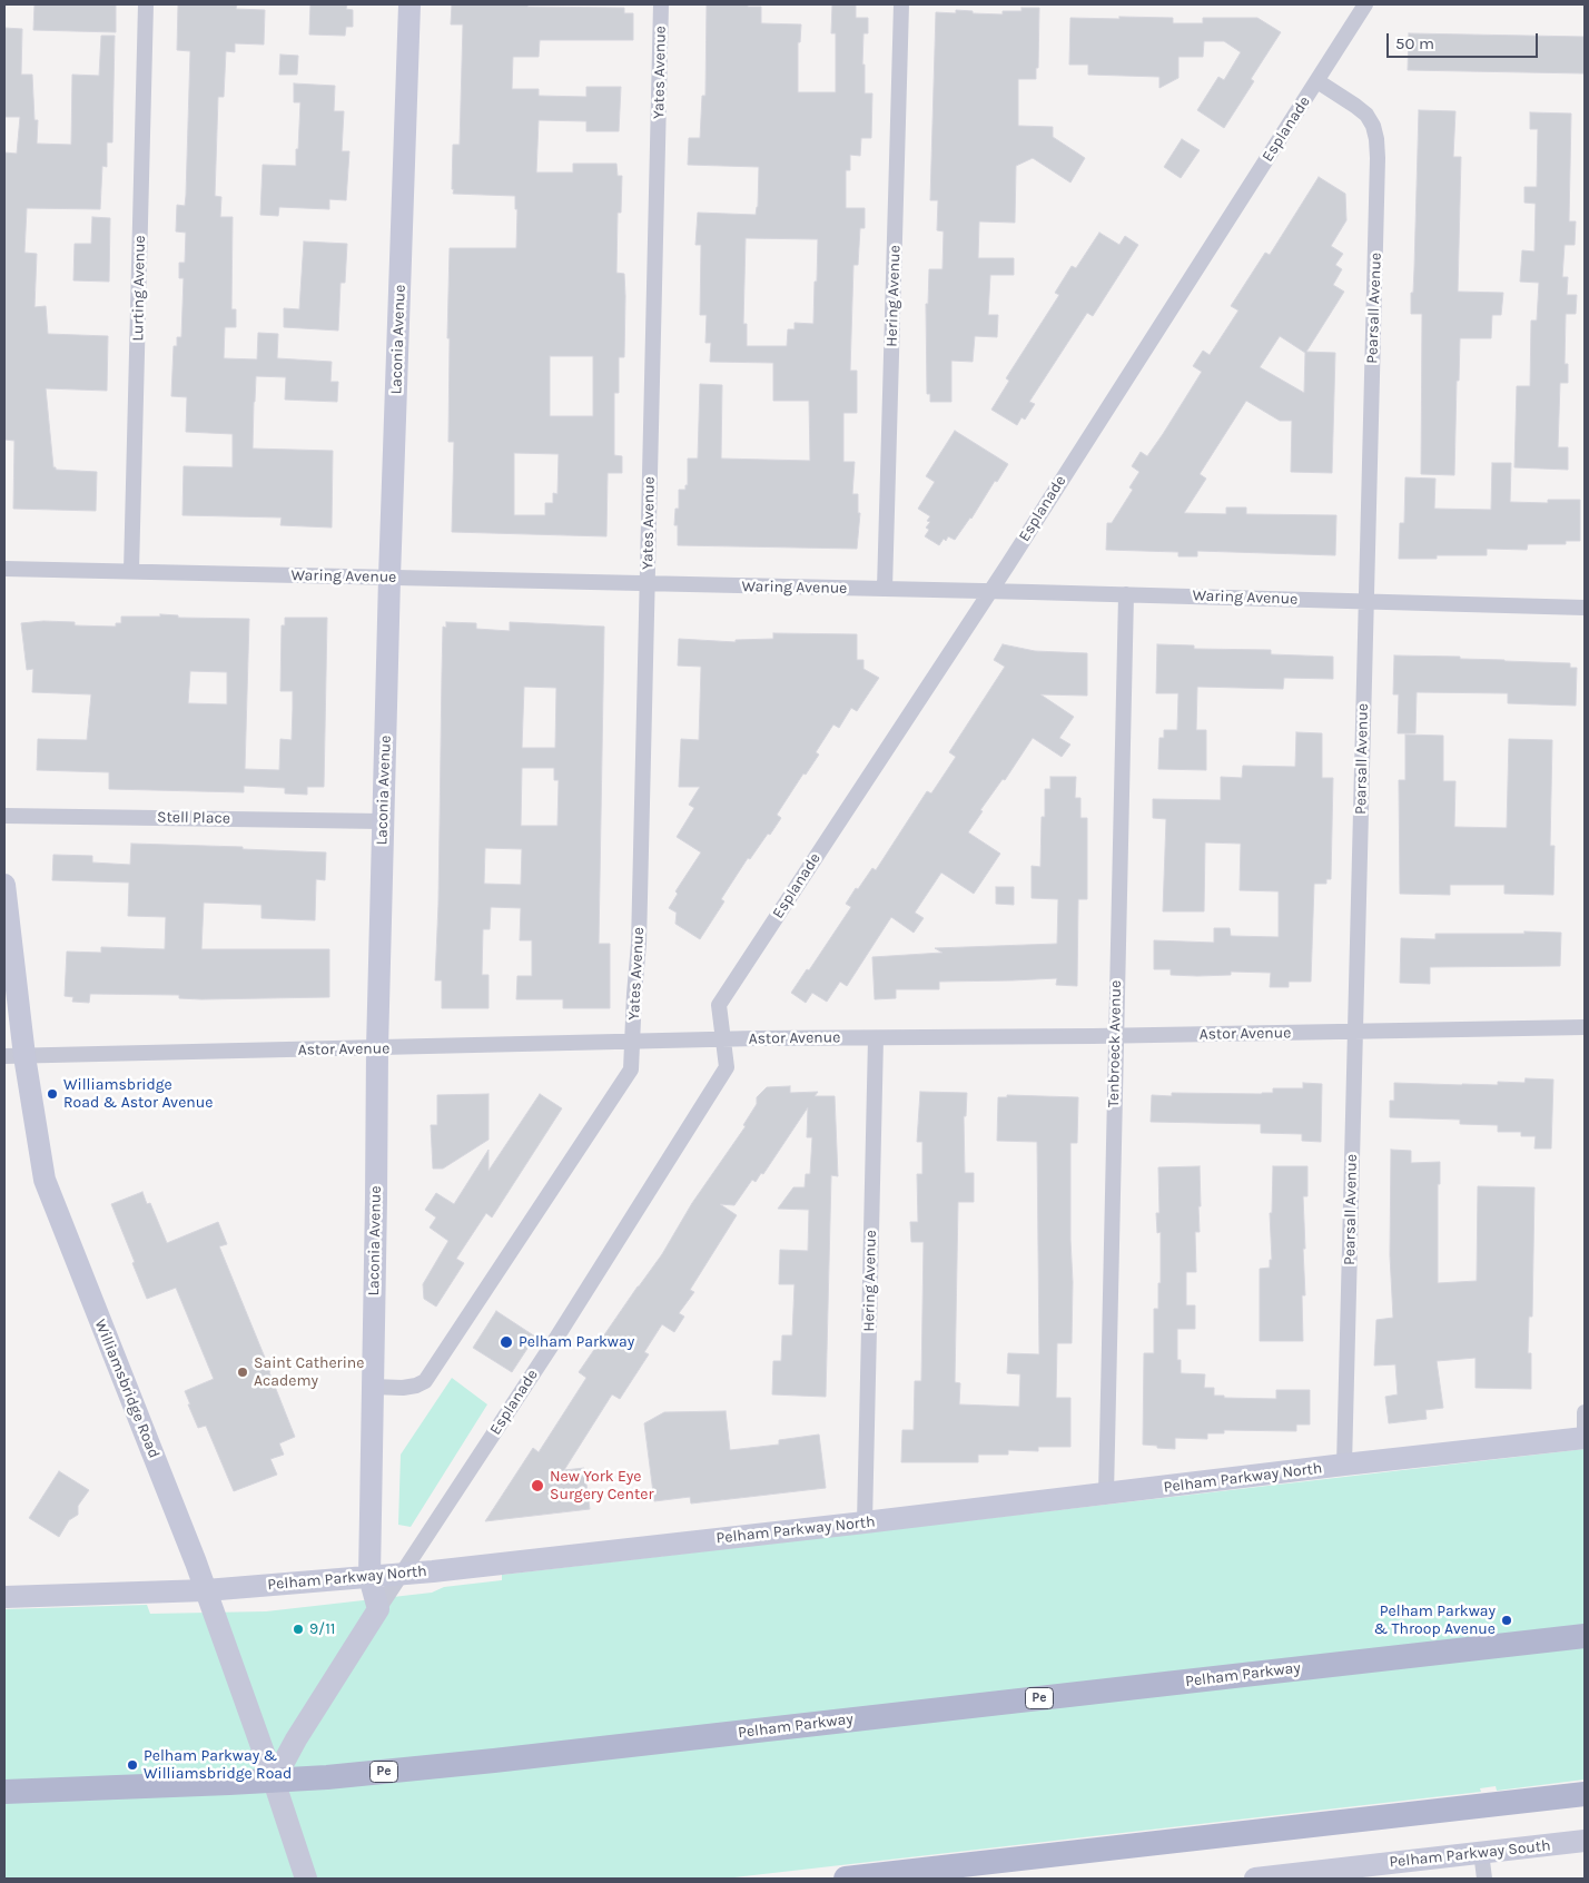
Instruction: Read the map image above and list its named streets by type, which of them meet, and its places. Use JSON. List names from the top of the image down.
{
  "streets": {
    "main road": ["Pelham Parkway", "Pe"],
    "street": [
      "Yates Avenue",
      "Esplanade",
      "Lurting Avenue",
      "Hering Avenue",
      "Pearsall Avenue",
      "Laconia Avenue",
      "Waring Avenue",
      "Stell Place",
      "Astor Avenue",
      "Tenbroeck Avenue",
      "Williamsbridge Road",
      "Pelham Parkway North",
      "Pelham Parkway South"
    ]
  },
  "crossings": [
    ["Yates Avenue", "Waring Avenue"],
    ["Yates Avenue", "Astor Avenue"],
    ["Esplanade", "Pearsall Avenue"],
    ["Esplanade", "Laconia Avenue"],
    ["Esplanade", "Waring Avenue"],
    ["Esplanade", "Astor Avenue"],
    ["Esplanade", "Williamsbridge Road"],
    ["Esplanade", "Pelham Parkway North"],
    ["Esplanade", "Pelham Parkway"],
    ["Lurting Avenue", "Waring Avenue"],
    ["Hering Avenue", "Waring Avenue"],
    ["Hering Avenue", "Astor Avenue"],
    ["Hering Avenue", "Pelham Parkway North"],
    ["Pearsall Avenue", "Waring Avenue"],
    ["Pearsall Avenue", "Astor Avenue"],
    ["Pearsall Avenue", "Pelham Parkway North"],
    ["Laconia Avenue", "Waring Avenue"],
    ["Laconia Avenue", "Stell Place"],
    ["Laconia Avenue", "Astor Avenue"],
    ["Laconia Avenue", "Pelham Parkway North"],
    ["Waring Avenue", "Tenbroeck Avenue"],
    ["Astor Avenue", "Tenbroeck Avenue"],
    ["Astor Avenue", "Williamsbridge Road"],
    ["Tenbroeck Avenue", "Pelham Parkway North"],
    ["Williamsbridge Road", "Pelham Parkway North"],
    ["Williamsbridge Road", "Pelham Parkway"]
  ],
  "places": [
    "Williamsbridge Road & Astor Avenue",
    "Pelham Parkway",
    "Saint Catherine Academy",
    "New York Eye Surgery Center",
    "Pelham Parkway & Throop Avenue",
    "9/11",
    "Pelham Parkway & Williamsbridge Road"
  ],
  "scale_bar": "50 m"
}
